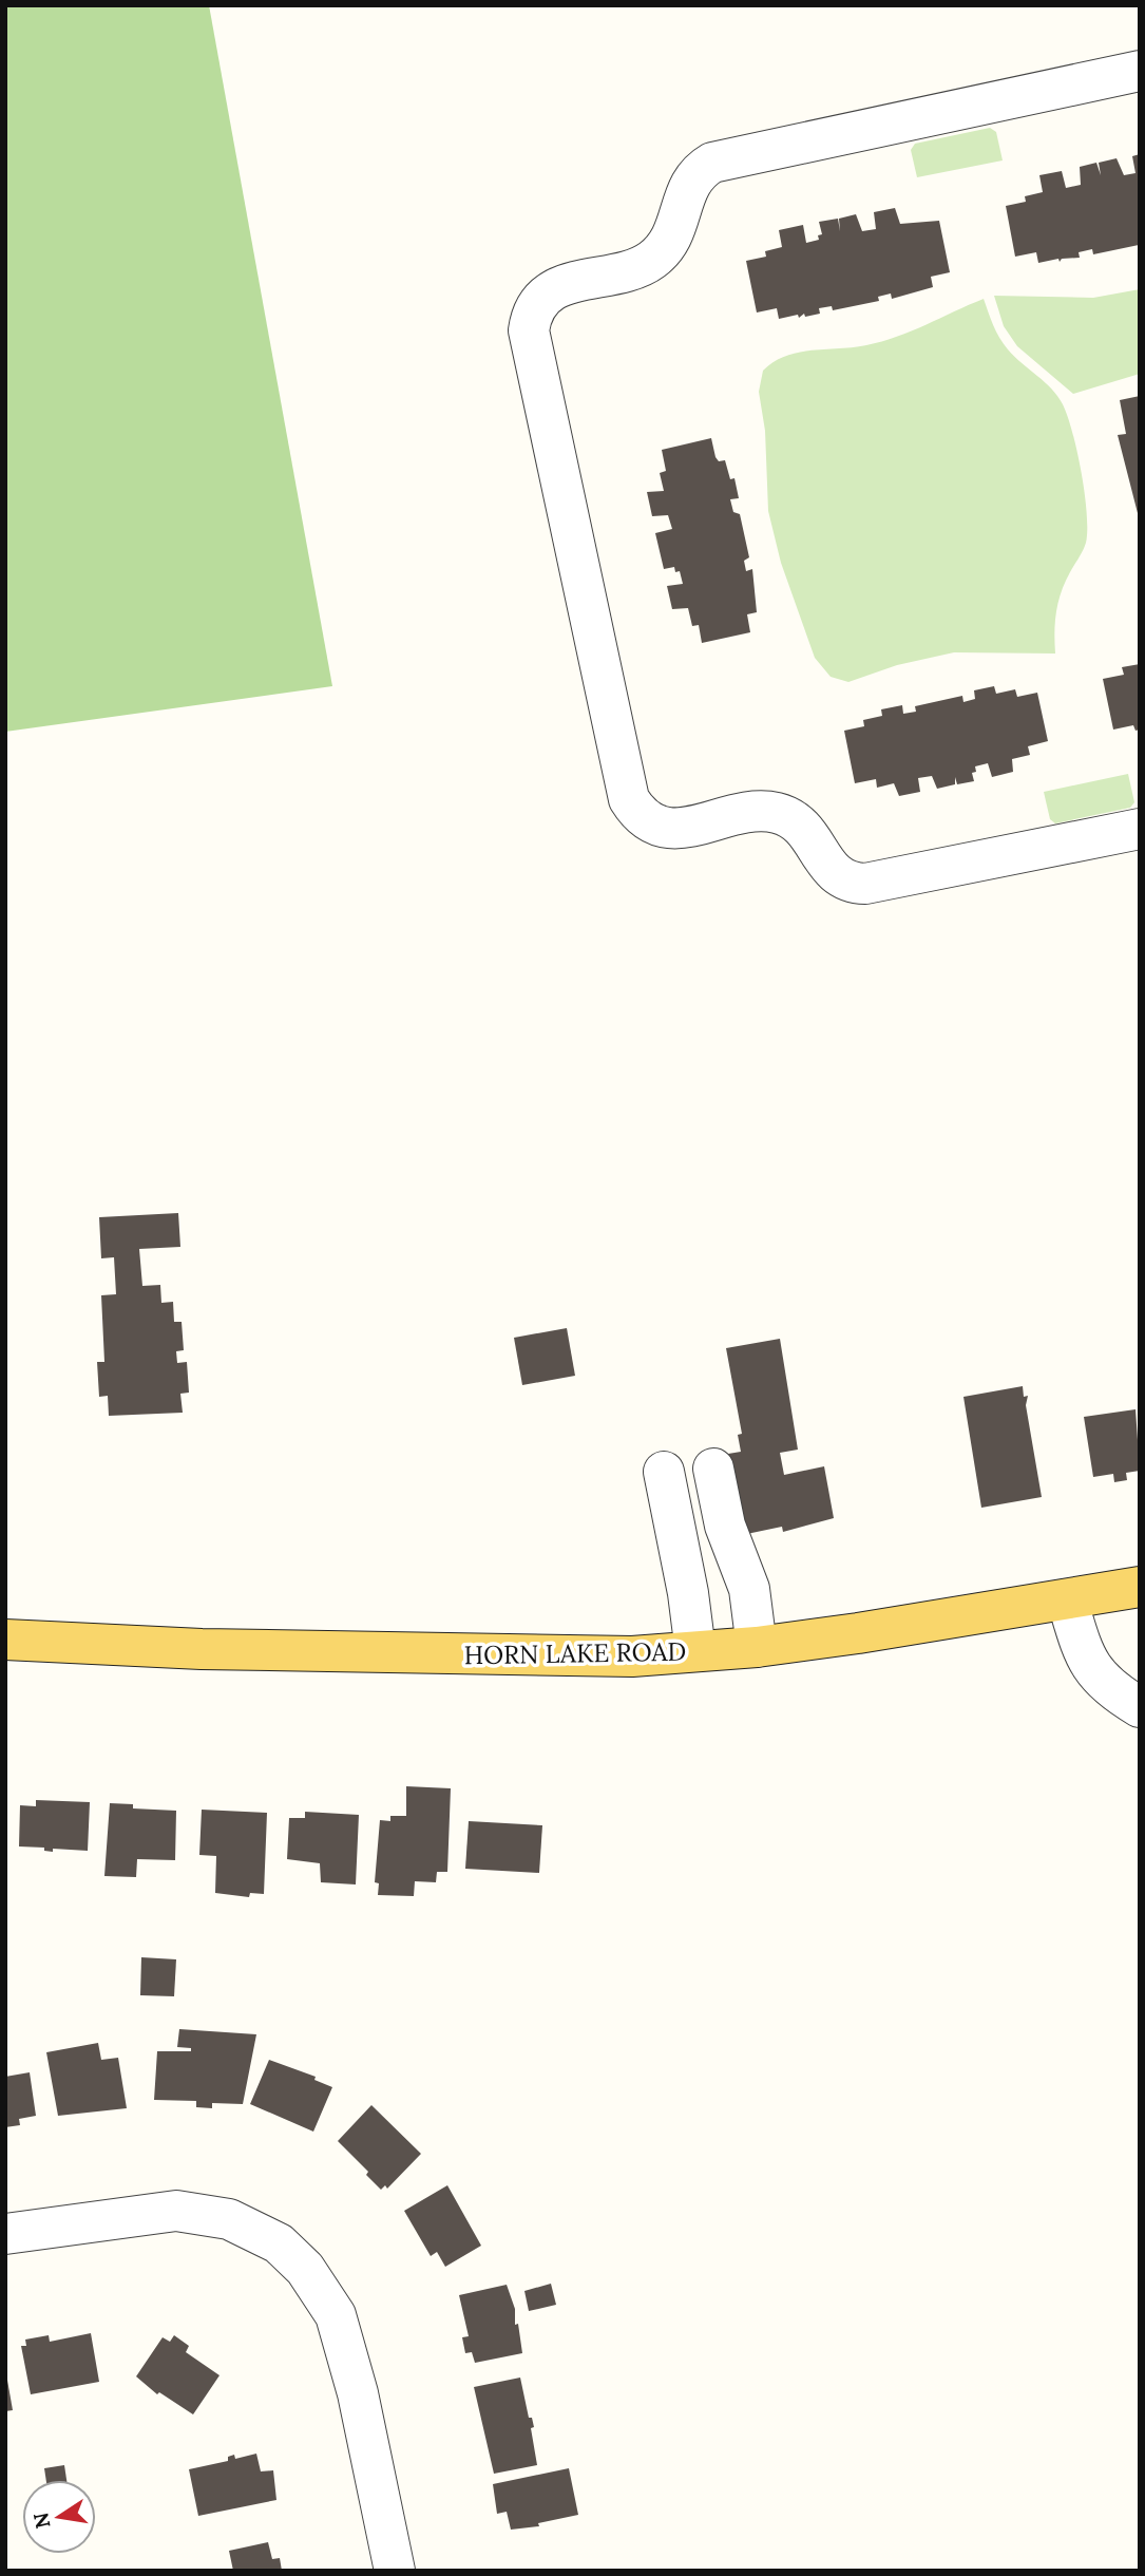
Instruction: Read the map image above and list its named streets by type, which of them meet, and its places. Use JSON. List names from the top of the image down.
{
  "streets": {
    "main road": ["HORN LAKE ROAD"]
  },
  "north": "left"
}
